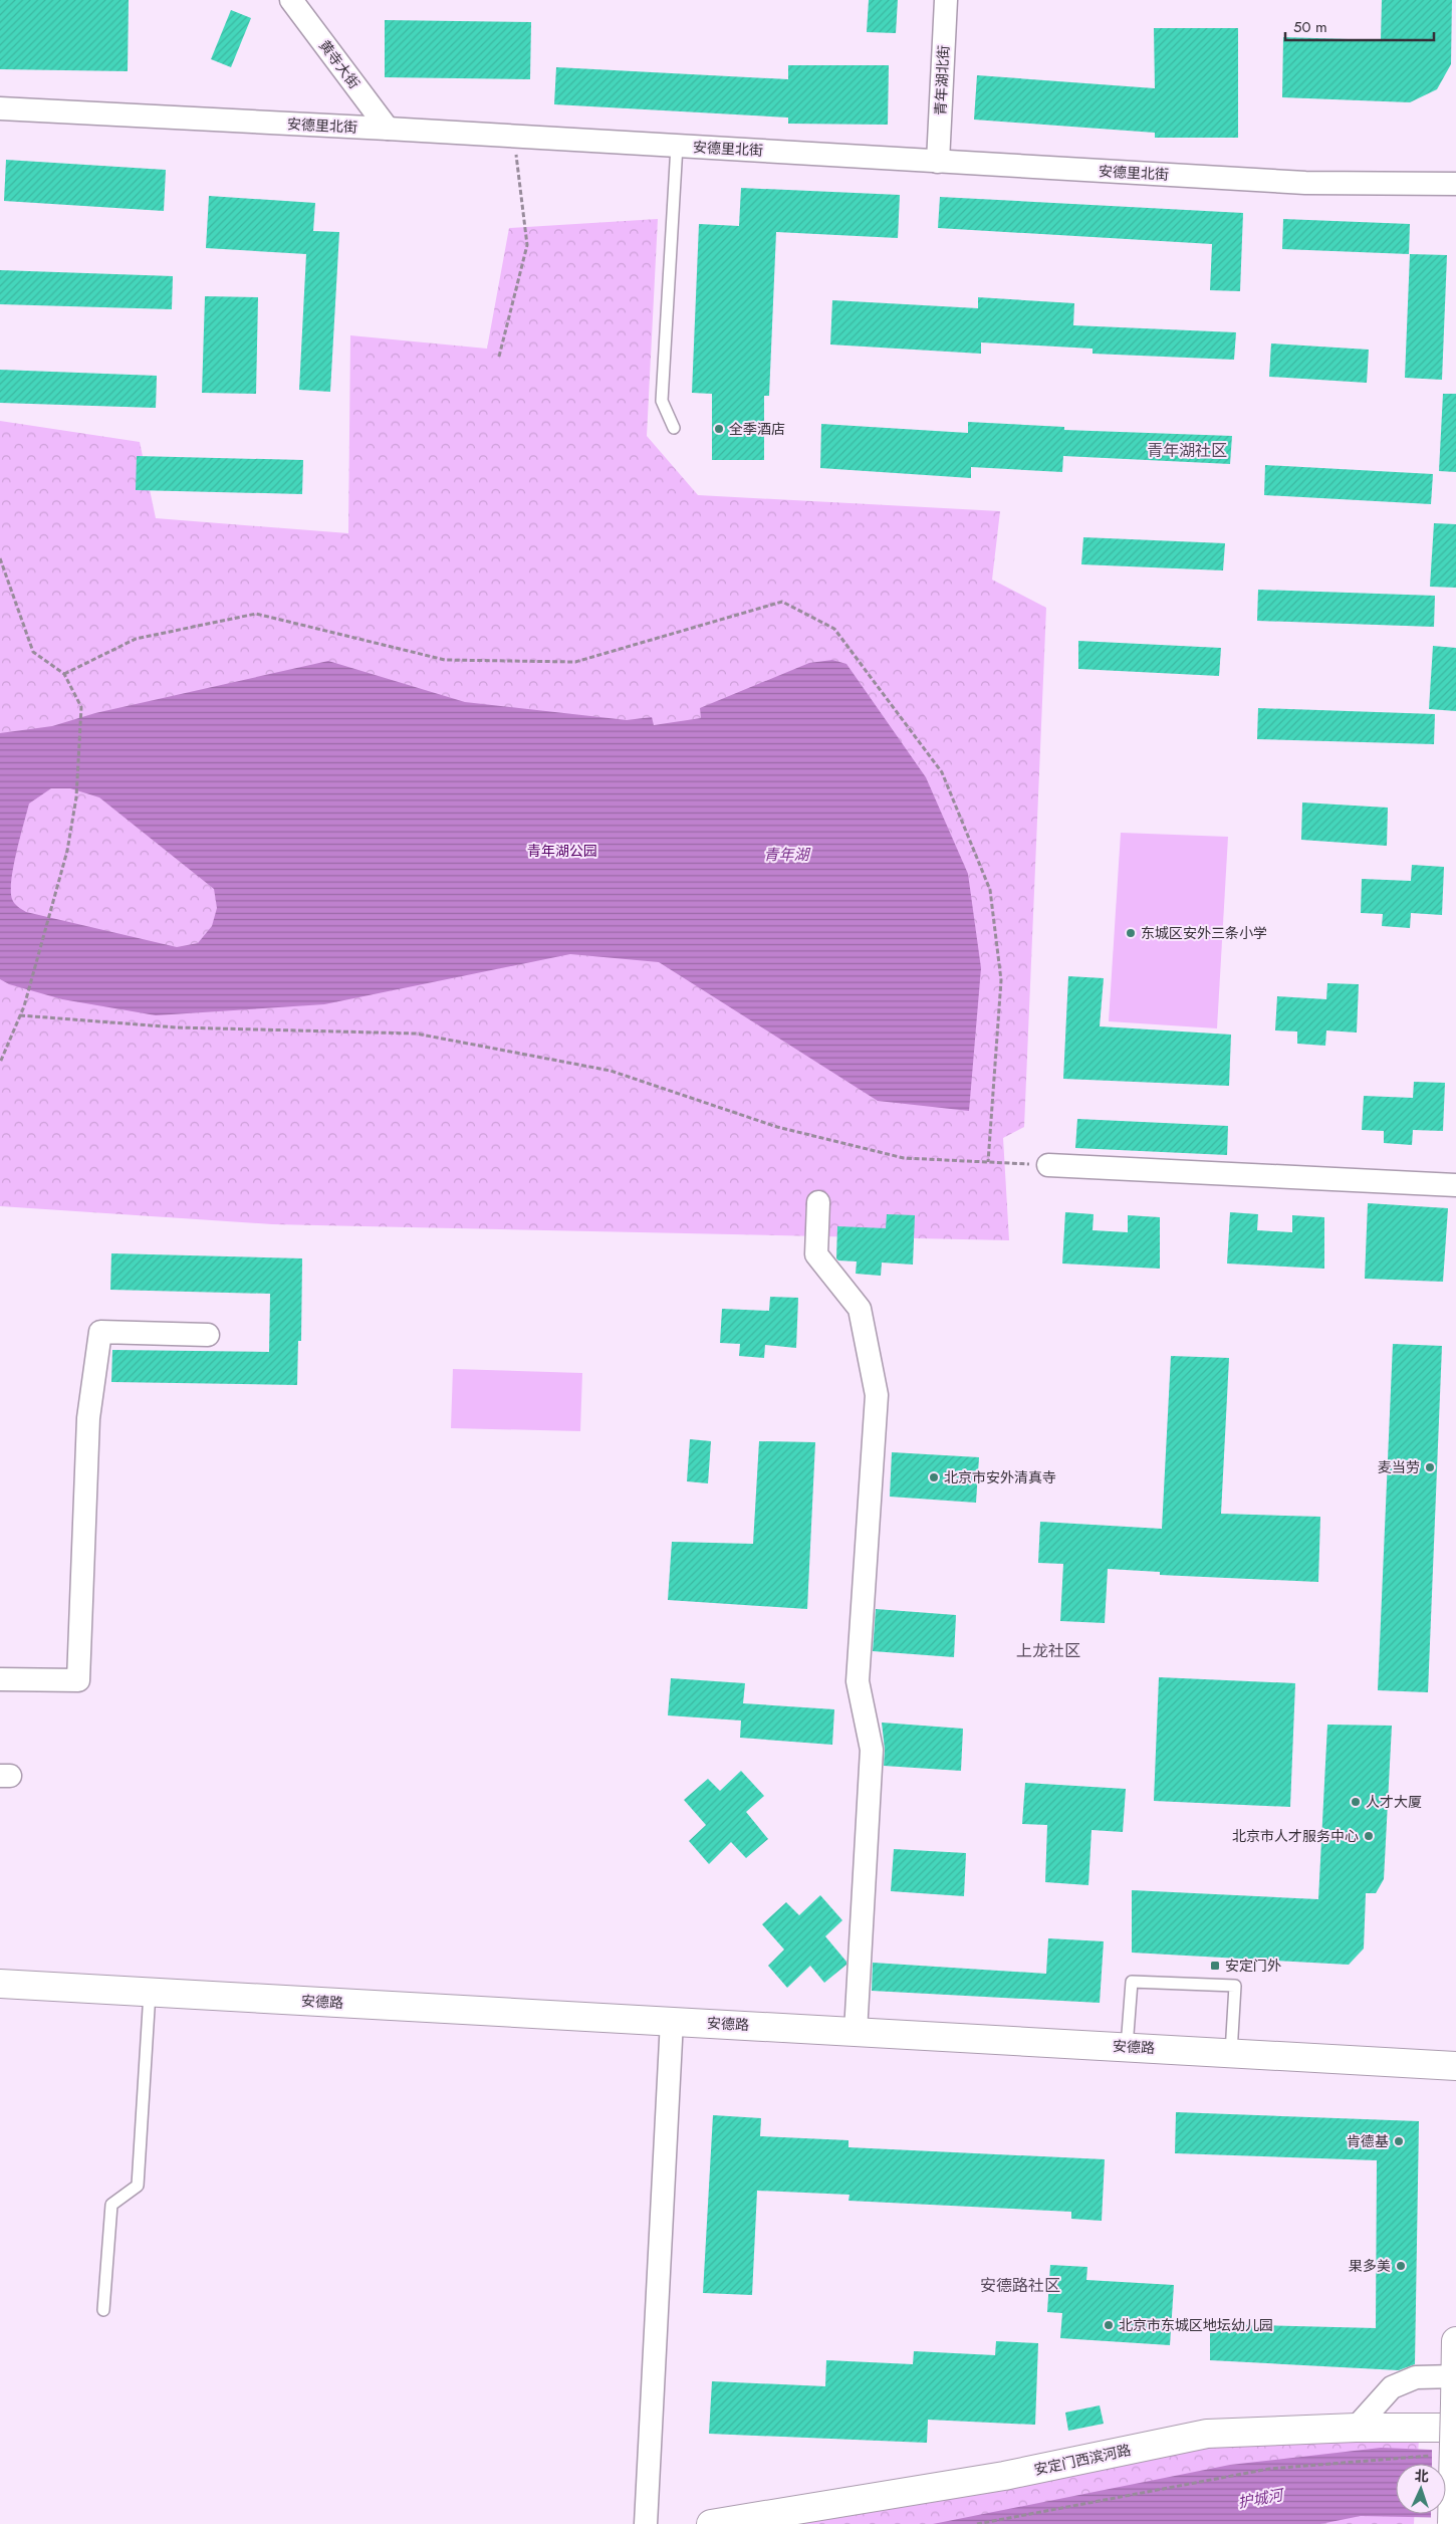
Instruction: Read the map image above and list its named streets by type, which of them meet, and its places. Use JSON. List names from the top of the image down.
{
  "streets": {
    "street": [
      "黄寺大街",
      "青年湖北街",
      "安德里北街",
      "安德路",
      "安定门西滨河路"
    ]
  },
  "crossings": [
    ["黄寺大街", "安德里北街"],
    ["青年湖北街", "安德里北街"]
  ],
  "districts": ["青年湖社区", "上龙社区", "安德路社区"],
  "water": ["青年湖", "护城河"],
  "parks": ["青年湖公园"],
  "places": {
    "other": [
      "全季酒店",
      "东城区安外三条小学",
      "麦当劳",
      "北京市安外清真寺",
      "人才大厦",
      "北京市人才服务中心",
      "肯德基",
      "果多美",
      "北京市东城区地坛幼儿园"
    ],
    "transit": ["安定门外"]
  },
  "scale_bar": "50 m",
  "north": "top"
}
